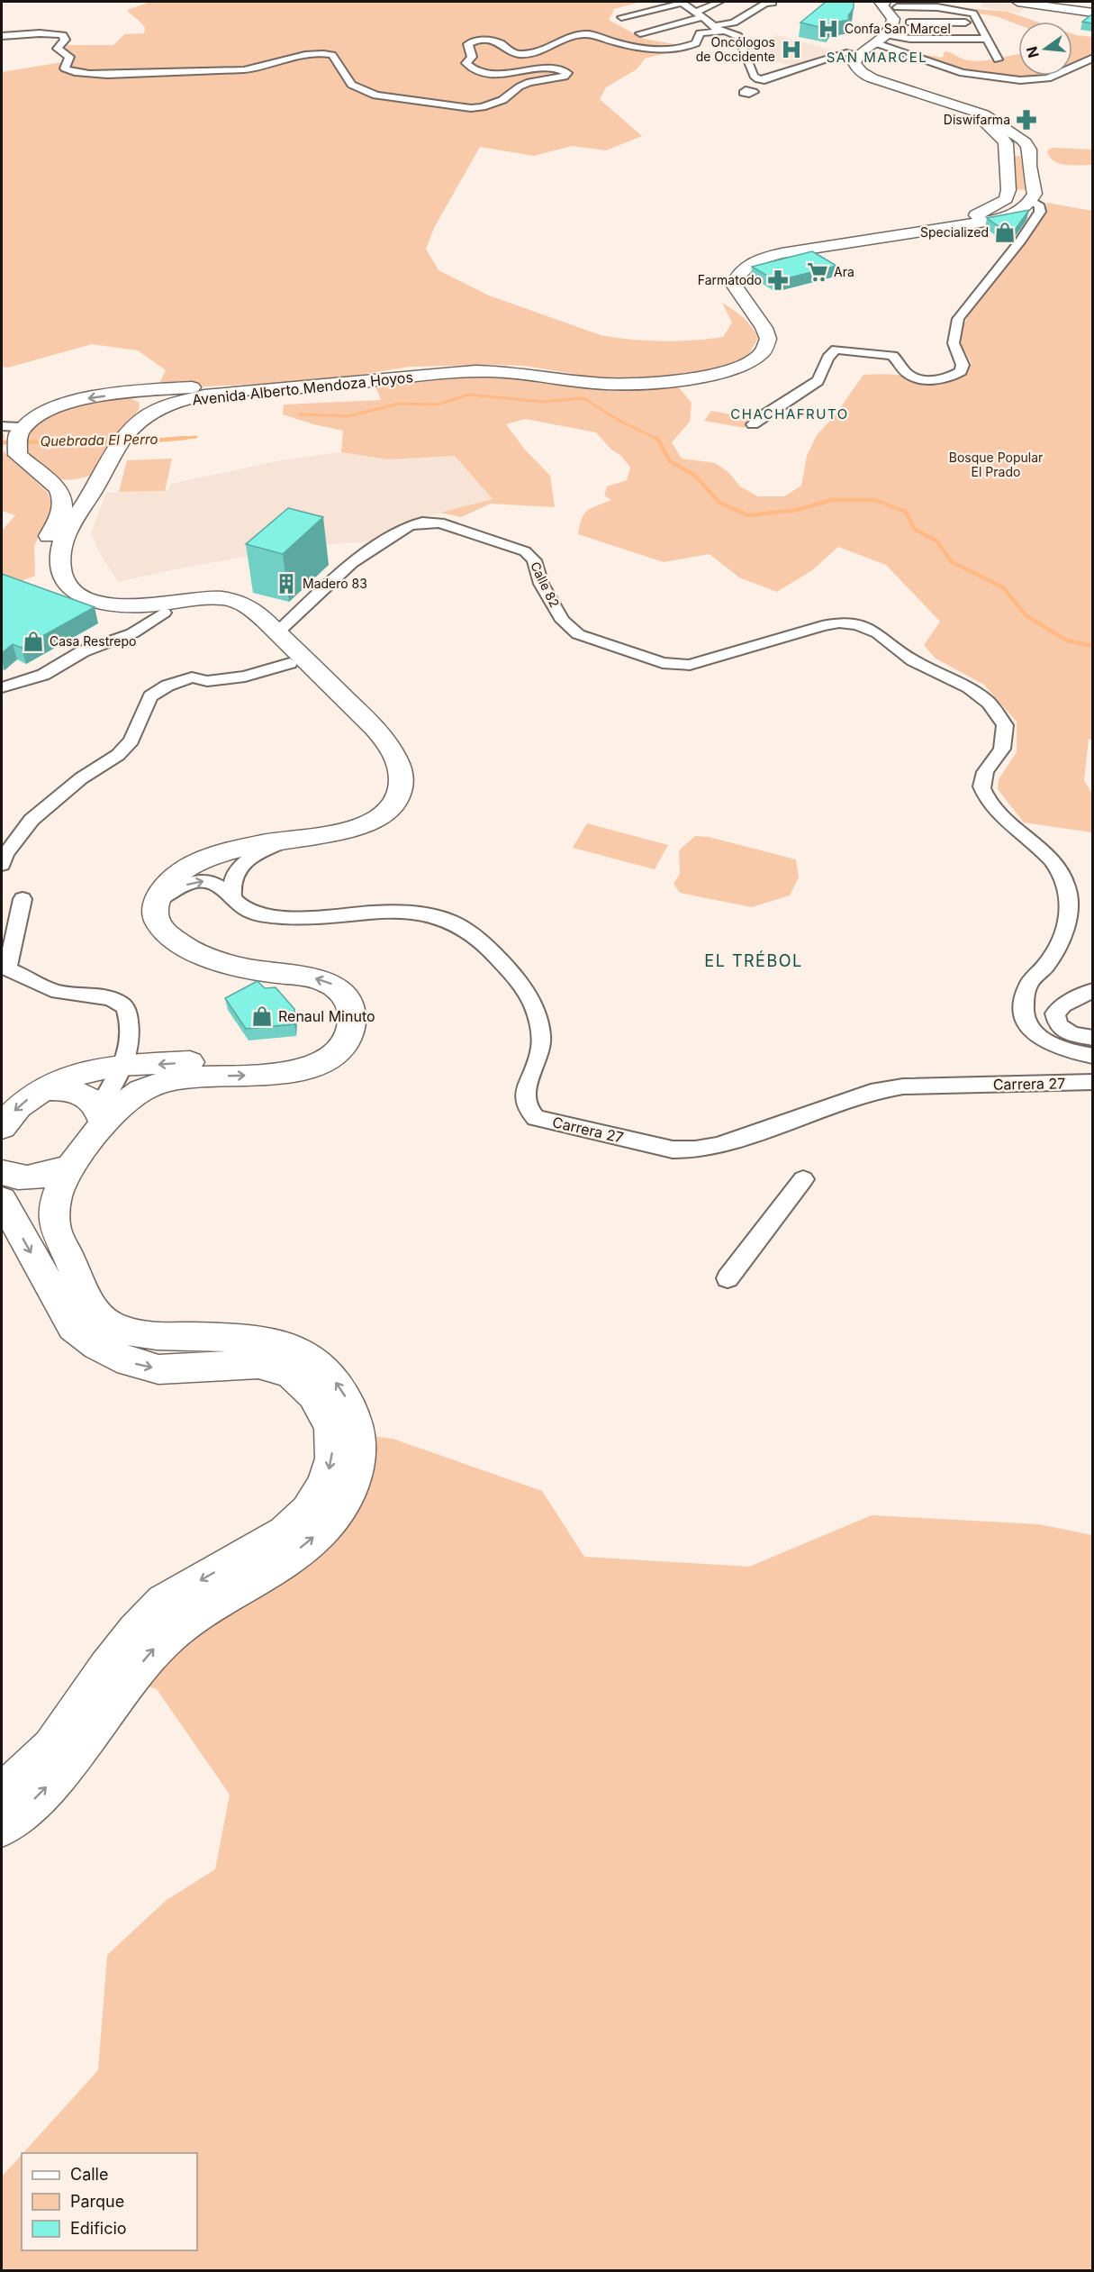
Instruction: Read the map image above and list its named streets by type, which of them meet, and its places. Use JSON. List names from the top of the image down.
{
  "streets": {
    "main road": ["Avenida Alberto Mendoza Hoyos"],
    "street": ["Calle 82", "Carrera 27"]
  },
  "crossings": [
    ["Avenida Alberto Mendoza Hoyos", "Calle 82"],
    ["Avenida Alberto Mendoza Hoyos", "Carrera 27"]
  ],
  "districts": ["SAN MARCEL", "CHACHAFRUTO", "EL TRÉBOL"],
  "water": ["Quebrada El Perro"],
  "parks": ["Bosque Popular El Prado"],
  "places": {
    "hospital": ["Confa San Marcel", "Oncólogos de Occidente"],
    "pharmacy": ["Diswifarma", "Farmatodo"],
    "shop": ["Specialized", "Casa Restrepo", "Renaul Minuto"],
    "supermarket": ["Ara"],
    "building": ["Madero 83"]
  },
  "legend": ["Calle", "Parque", "Edificio"],
  "north": "left"
}
